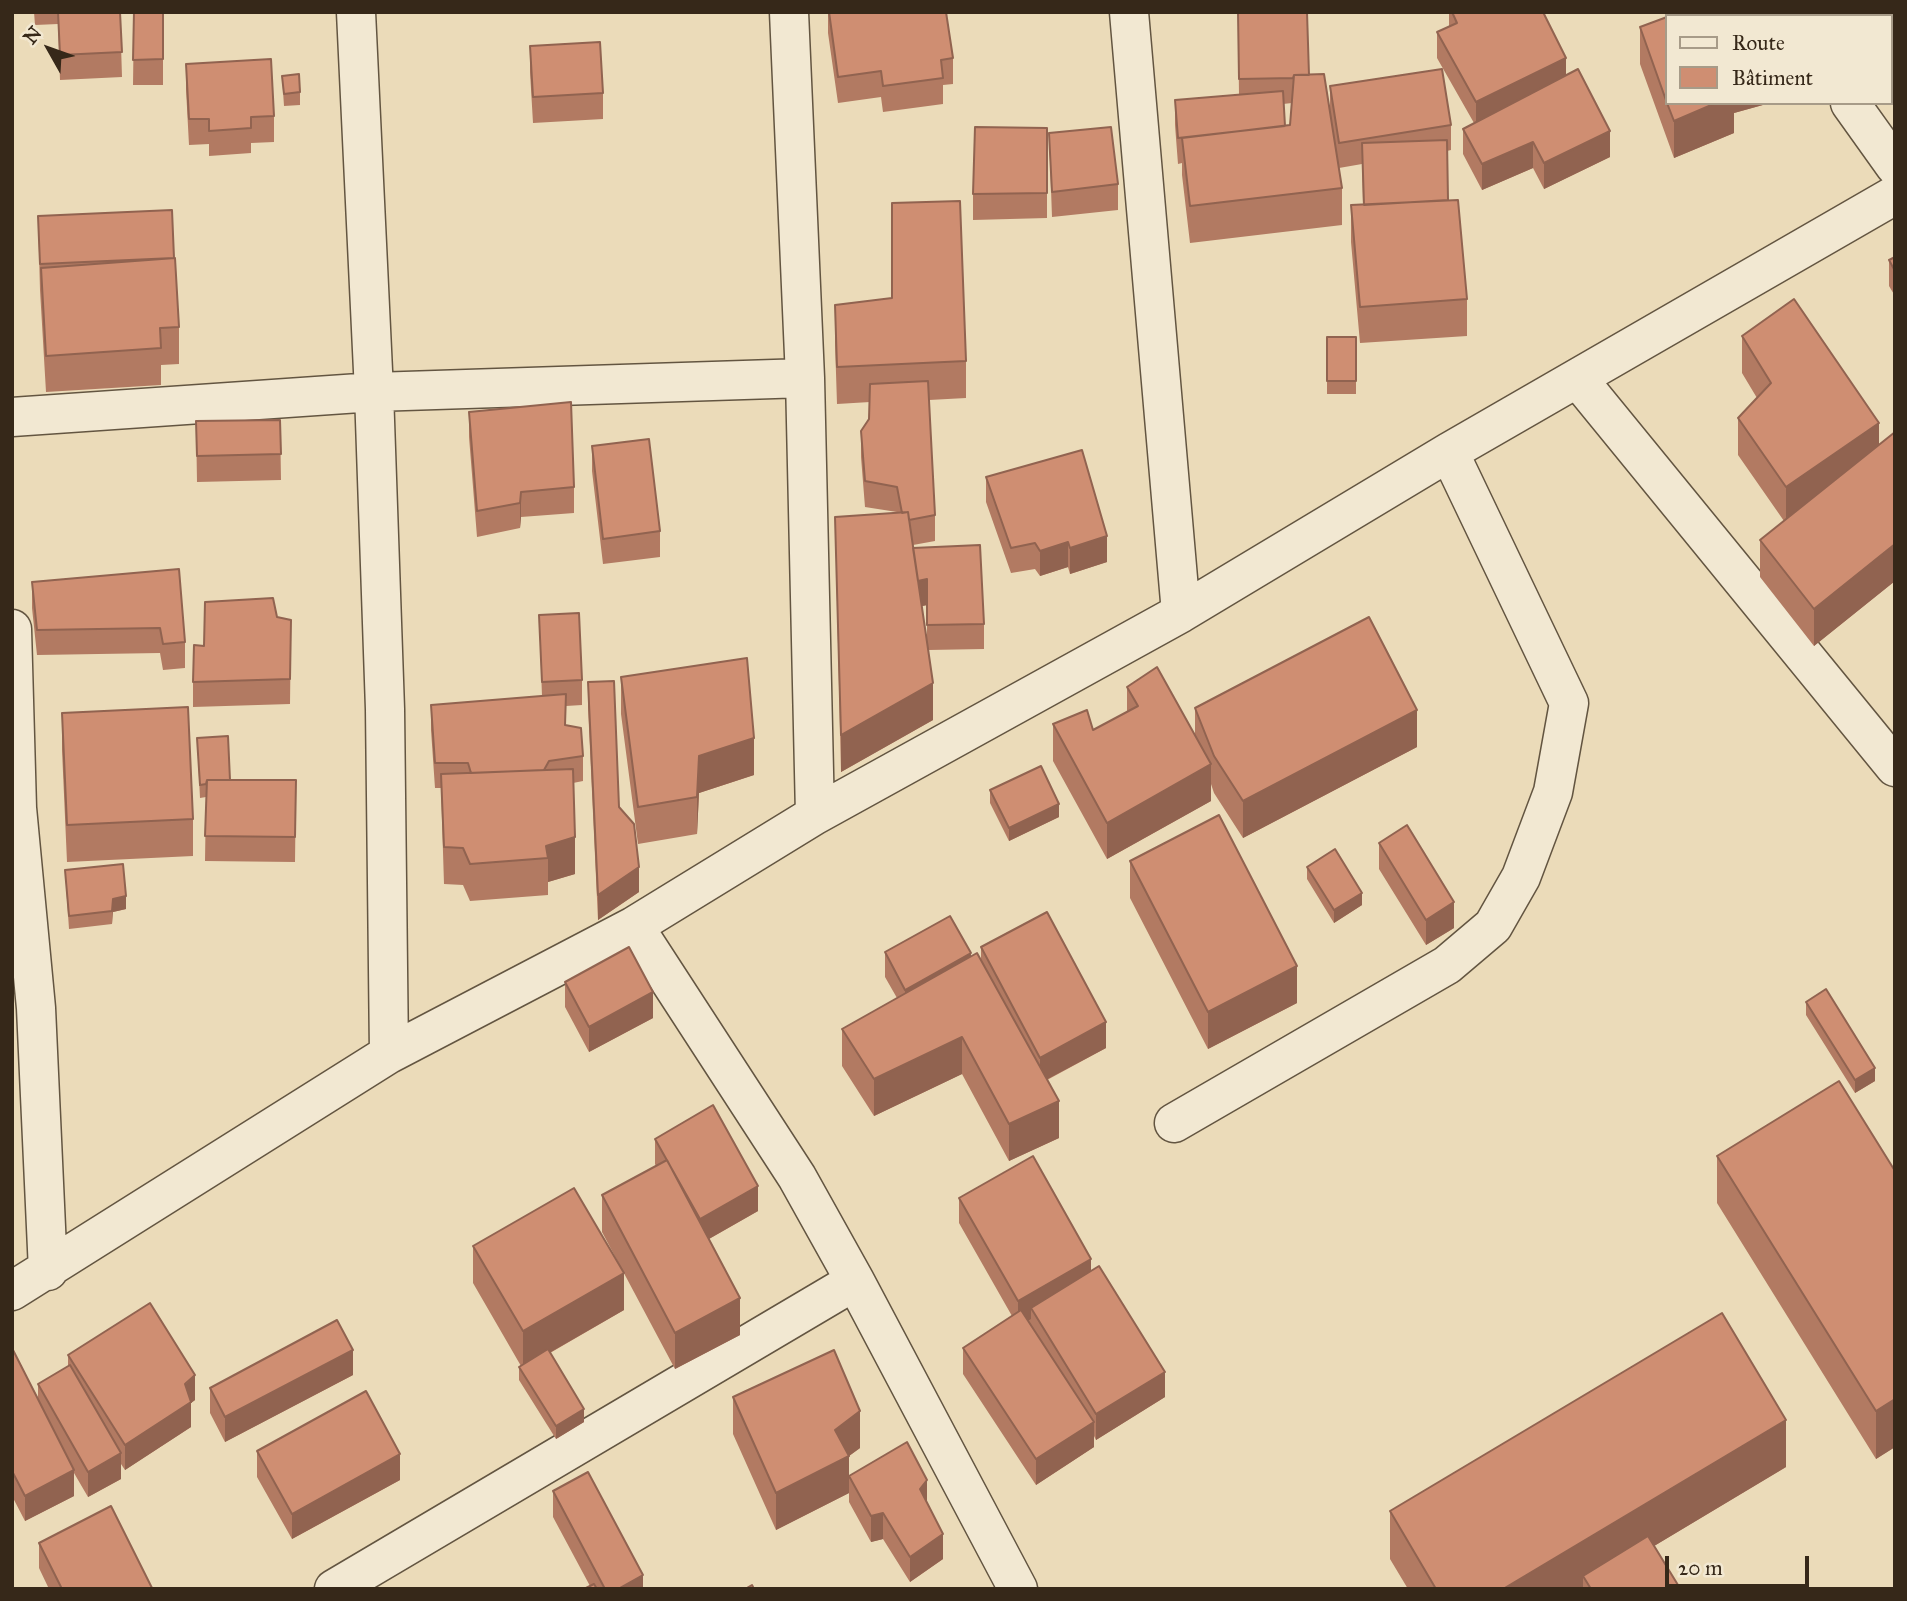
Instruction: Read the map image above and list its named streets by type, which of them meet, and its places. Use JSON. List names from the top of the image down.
{
  "legend": ["Route", "Bâtiment"],
  "scale_bar": "20 m",
  "north": "top left"
}
